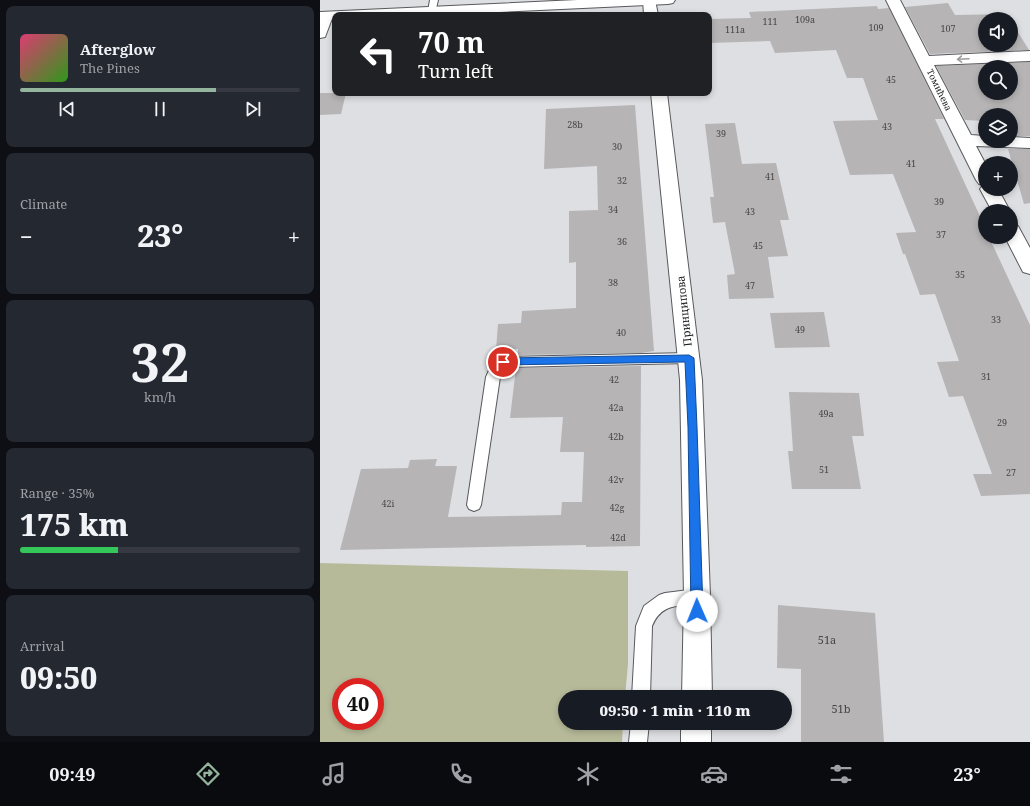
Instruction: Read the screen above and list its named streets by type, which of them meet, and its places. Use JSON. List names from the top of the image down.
{
  "streets": {
    "street": ["Томићева", "Принципова"]
  },
  "house_numbers": [
    "109a",
    "111",
    "109",
    "107",
    "111a",
    "45",
    "28b",
    "43",
    "39",
    "30",
    "41",
    "41",
    "32",
    "39",
    "34",
    "43",
    "37",
    "36",
    "45",
    "35",
    "38",
    "47",
    "33",
    "49",
    "40",
    "31",
    "42",
    "42a",
    "49a",
    "29",
    "42b",
    "51",
    "27",
    "42v",
    "42i",
    "42g",
    "42d",
    "51a",
    "51b"
  ],
  "page": {
    "map_buttons": ["+", "−"],
    "turn": ["70 m", "Turn left"],
    "song": ["Afterglow", "The Pines"],
    "tile": [
      "Climate",
      ["32", "km/h"],
      ["Range · 35%", "175 km"],
      ["Arrival", "09:50"]
    ],
    "heat": ["−", "23°", "+"],
    "limit": "40",
    "trip": "09:50 · 1 min · 110 m",
    "tabs": ["09:49", "23°"]
  }
}
